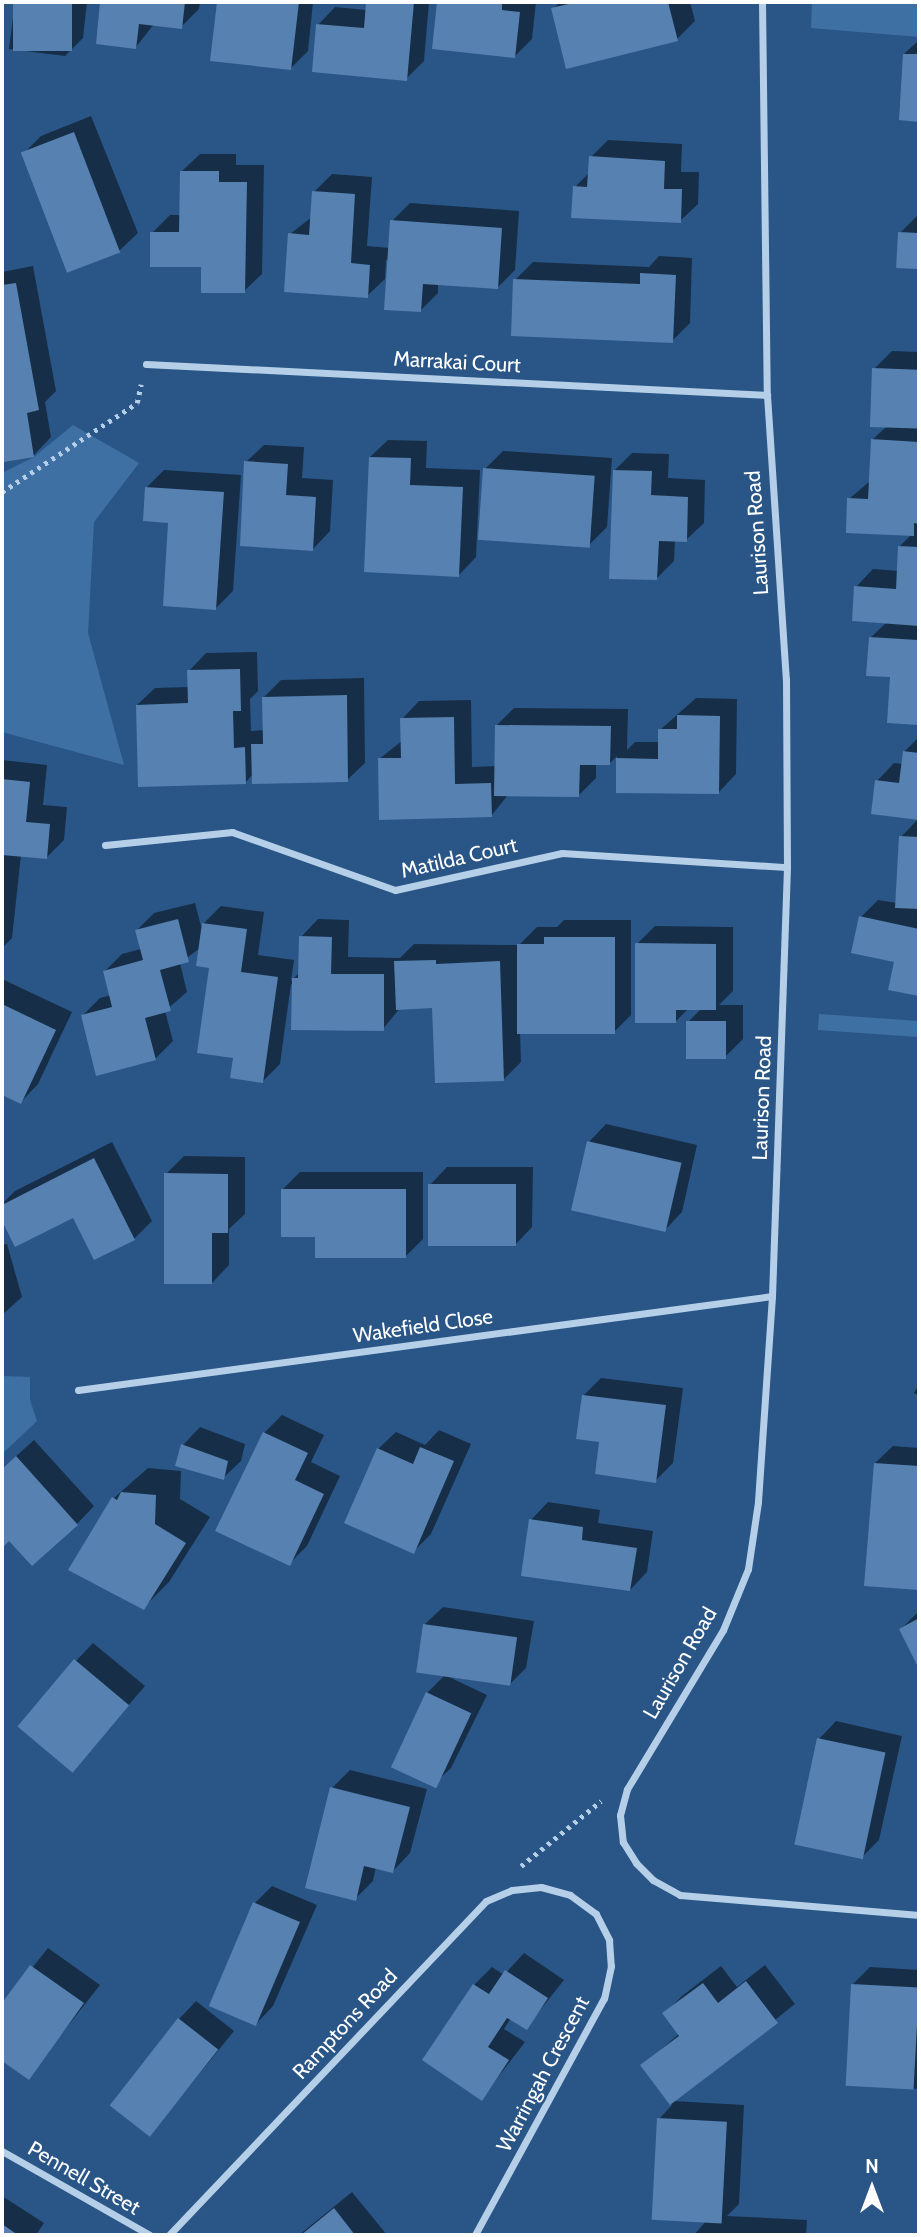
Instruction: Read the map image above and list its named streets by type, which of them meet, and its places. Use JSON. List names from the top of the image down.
{
  "streets": {
    "street": [
      "Marrakai Court",
      "Laurison Road",
      "Matilda Court",
      "Wakefield Close",
      "Ramptons Road",
      "Warringah Crescent",
      "Pennell Street"
    ]
  },
  "crossings": [
    ["Marrakai Court", "Laurison Road"],
    ["Laurison Road", "Matilda Court"],
    ["Laurison Road", "Wakefield Close"],
    ["Ramptons Road", "Warringah Crescent"]
  ],
  "north": "top"
}
